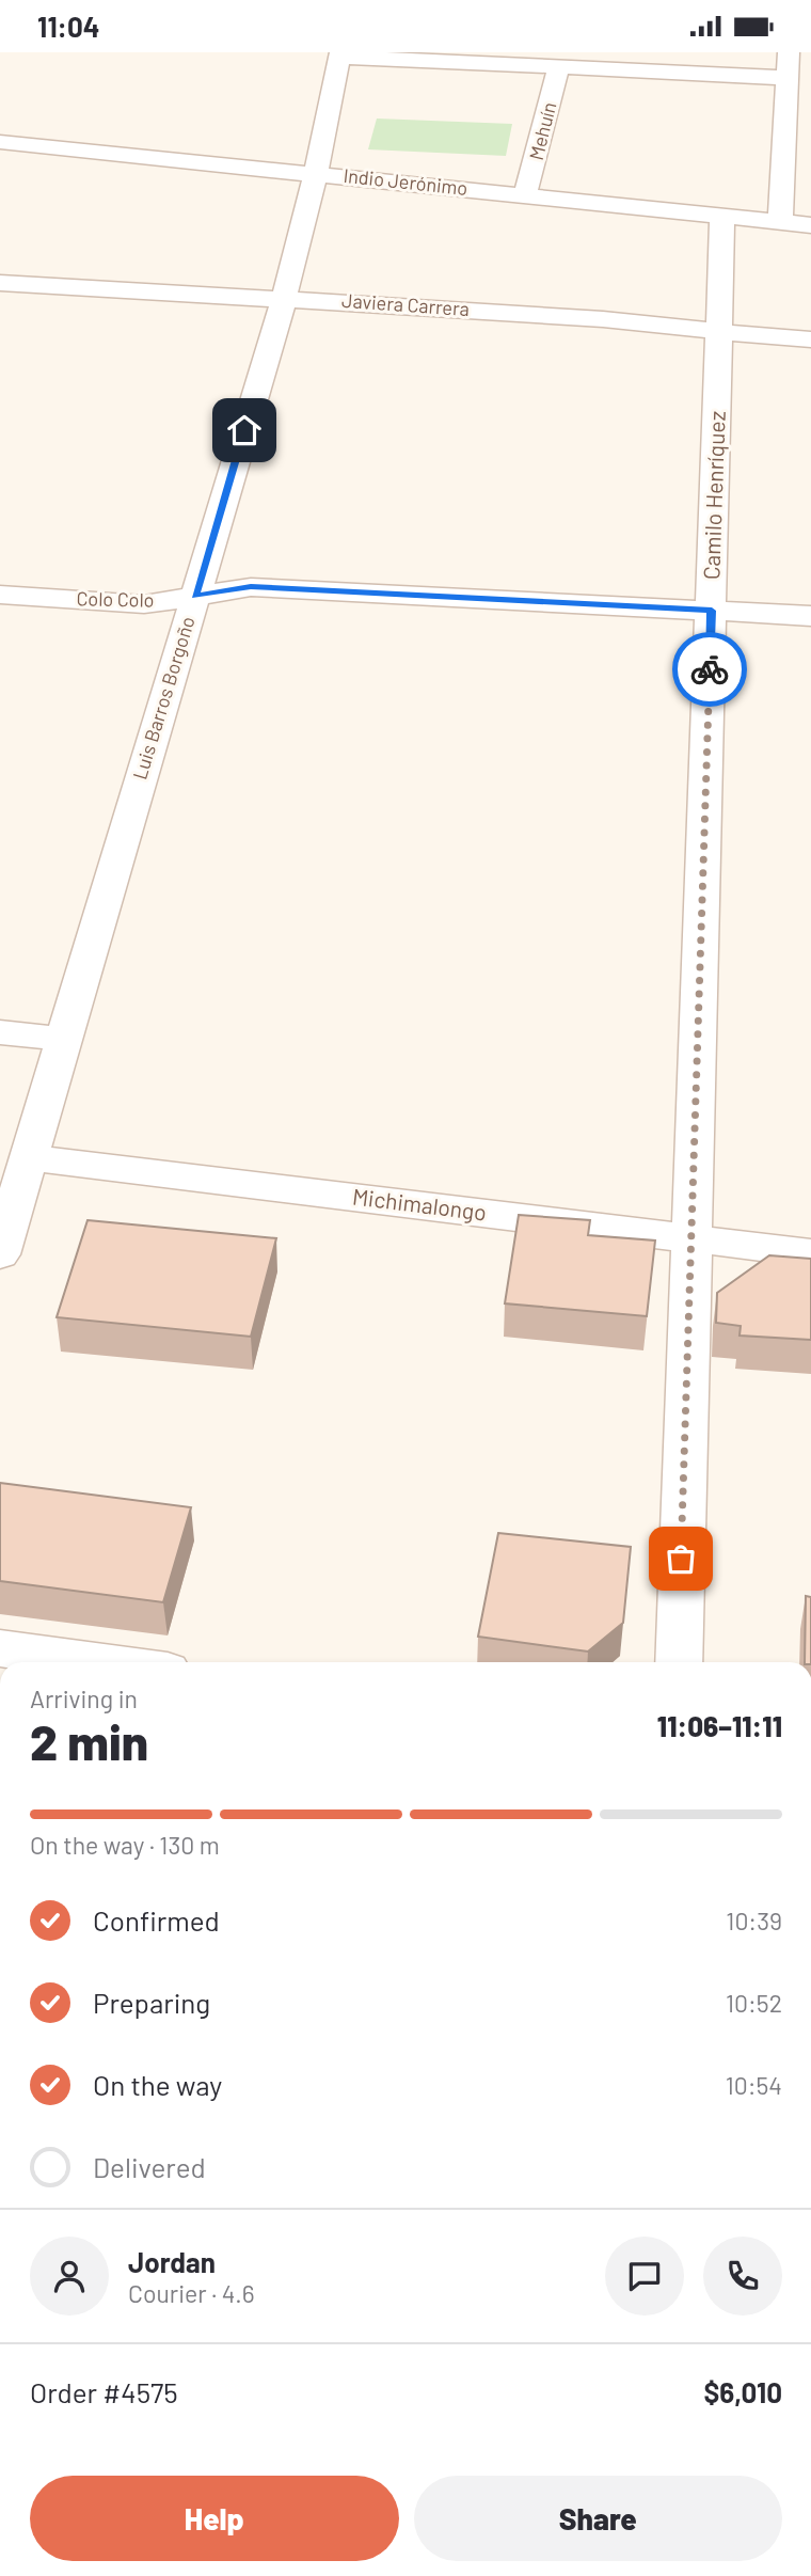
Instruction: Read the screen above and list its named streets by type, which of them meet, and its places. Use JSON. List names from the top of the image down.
{
  "streets": {
    "street": [
      "Mehuín",
      "Indio Jerónimo",
      "Javiera Carrera",
      "Camilo Henríquez",
      "Colo Colo",
      "Luis Barros Borgoño",
      "Michimalongo"
    ]
  },
  "crossings": [
    ["Mehuín", "Indio Jerónimo"],
    ["Indio Jerónimo", "Camilo Henríquez"],
    ["Indio Jerónimo", "Luis Barros Borgoño"],
    ["Javiera Carrera", "Camilo Henríquez"],
    ["Javiera Carrera", "Luis Barros Borgoño"],
    ["Camilo Henríquez", "Colo Colo"],
    ["Camilo Henríquez", "Michimalongo"],
    ["Colo Colo", "Luis Barros Borgoño"],
    ["Luis Barros Borgoño", "Michimalongo"]
  ],
  "page": {
    "status": "11:04",
    "heading": ["2 min", "Arriving in", "11:06–11:11"],
    "panel": [
      "Jordan",
      "Courier · 4.6",
      "Order #4575",
      "$6,010"
    ],
    "bar": "On the way · 130 m",
    "list": [
      ["Confirmed", "10:39"],
      ["Preparing", "10:52"],
      ["On the way", "10:54"],
      "Delivered"
    ],
    "buttons": ["Help", "Share"]
  }
}
